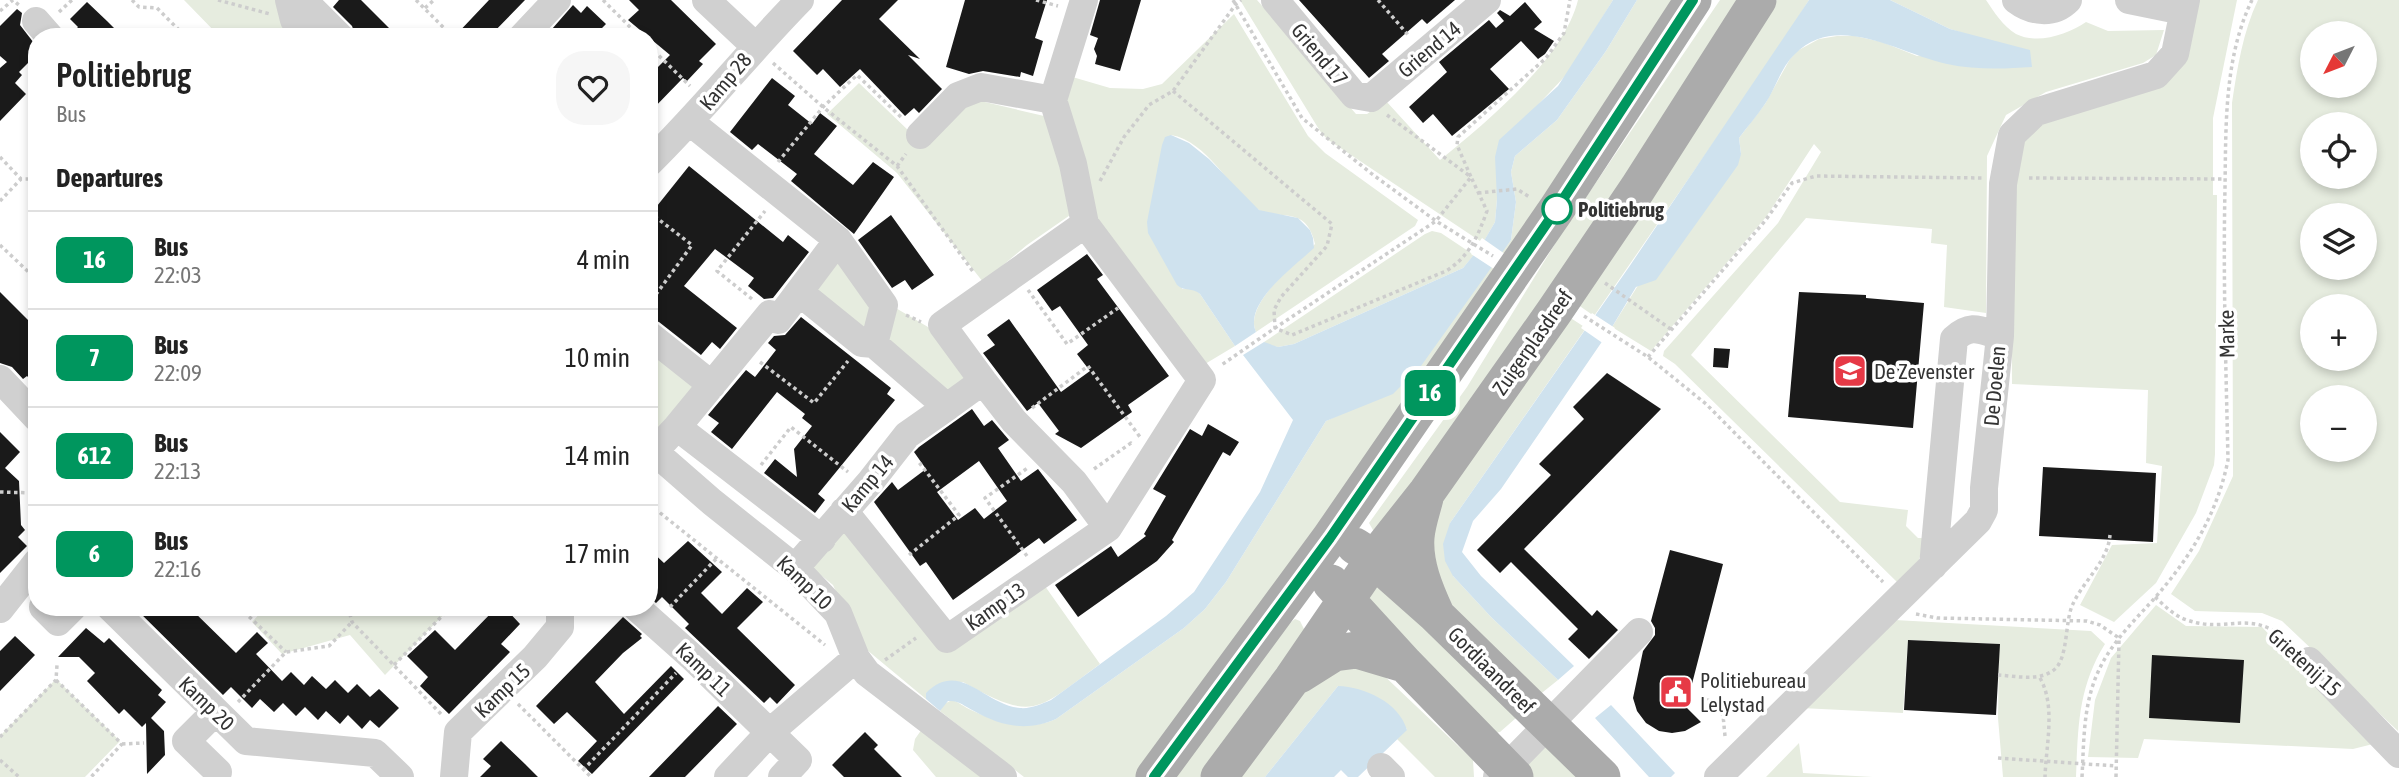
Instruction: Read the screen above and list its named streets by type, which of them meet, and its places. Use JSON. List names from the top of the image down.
{
  "streets": {
    "main road": ["Zuigerplasdreef", "Gordiaandreef"],
    "street": [
      "Griend 14",
      "Griend 17",
      "Kamp 28",
      "De Doelen",
      "Kamp 14",
      "Kamp 10",
      "Kamp 13",
      "Grietenij 15",
      "Kamp 11",
      "Kamp 15",
      "Kamp 20"
    ],
    "path": ["Marke"]
  },
  "crossings": [
    ["Griend 14", "Griend 17"],
    ["Marke", "Grietenij 15"],
    ["Zuigerplasdreef", "Gordiaandreef"],
    ["Kamp 14", "Kamp 10"],
    ["Kamp 14", "Kamp 13"]
  ],
  "places": {
    "other": ["Politiebrug"],
    "school or university": ["De Zevenster"],
    "public building": ["Politiebureau Lelystad"]
  },
  "lines": ["bus line 16"],
  "north": "bottom left",
  "page": {
    "on_map": "16",
    "map_buttons": ["+", "−"],
    "heading": [
      ["Politiebrug", "Bus"],
      "Departures"
    ],
    "list": [
      {
        "mark": "16",
        "name": "Bus",
        "note": "22:03",
        "value": "4 min"
      },
      {
        "mark": "7",
        "name": "Bus",
        "note": "22:09",
        "value": "10 min"
      },
      {
        "mark": "612",
        "name": "Bus",
        "note": "22:13",
        "value": "14 min"
      },
      {
        "mark": "6",
        "name": "Bus",
        "note": "22:16",
        "value": "17 min"
      }
    ]
  }
}
